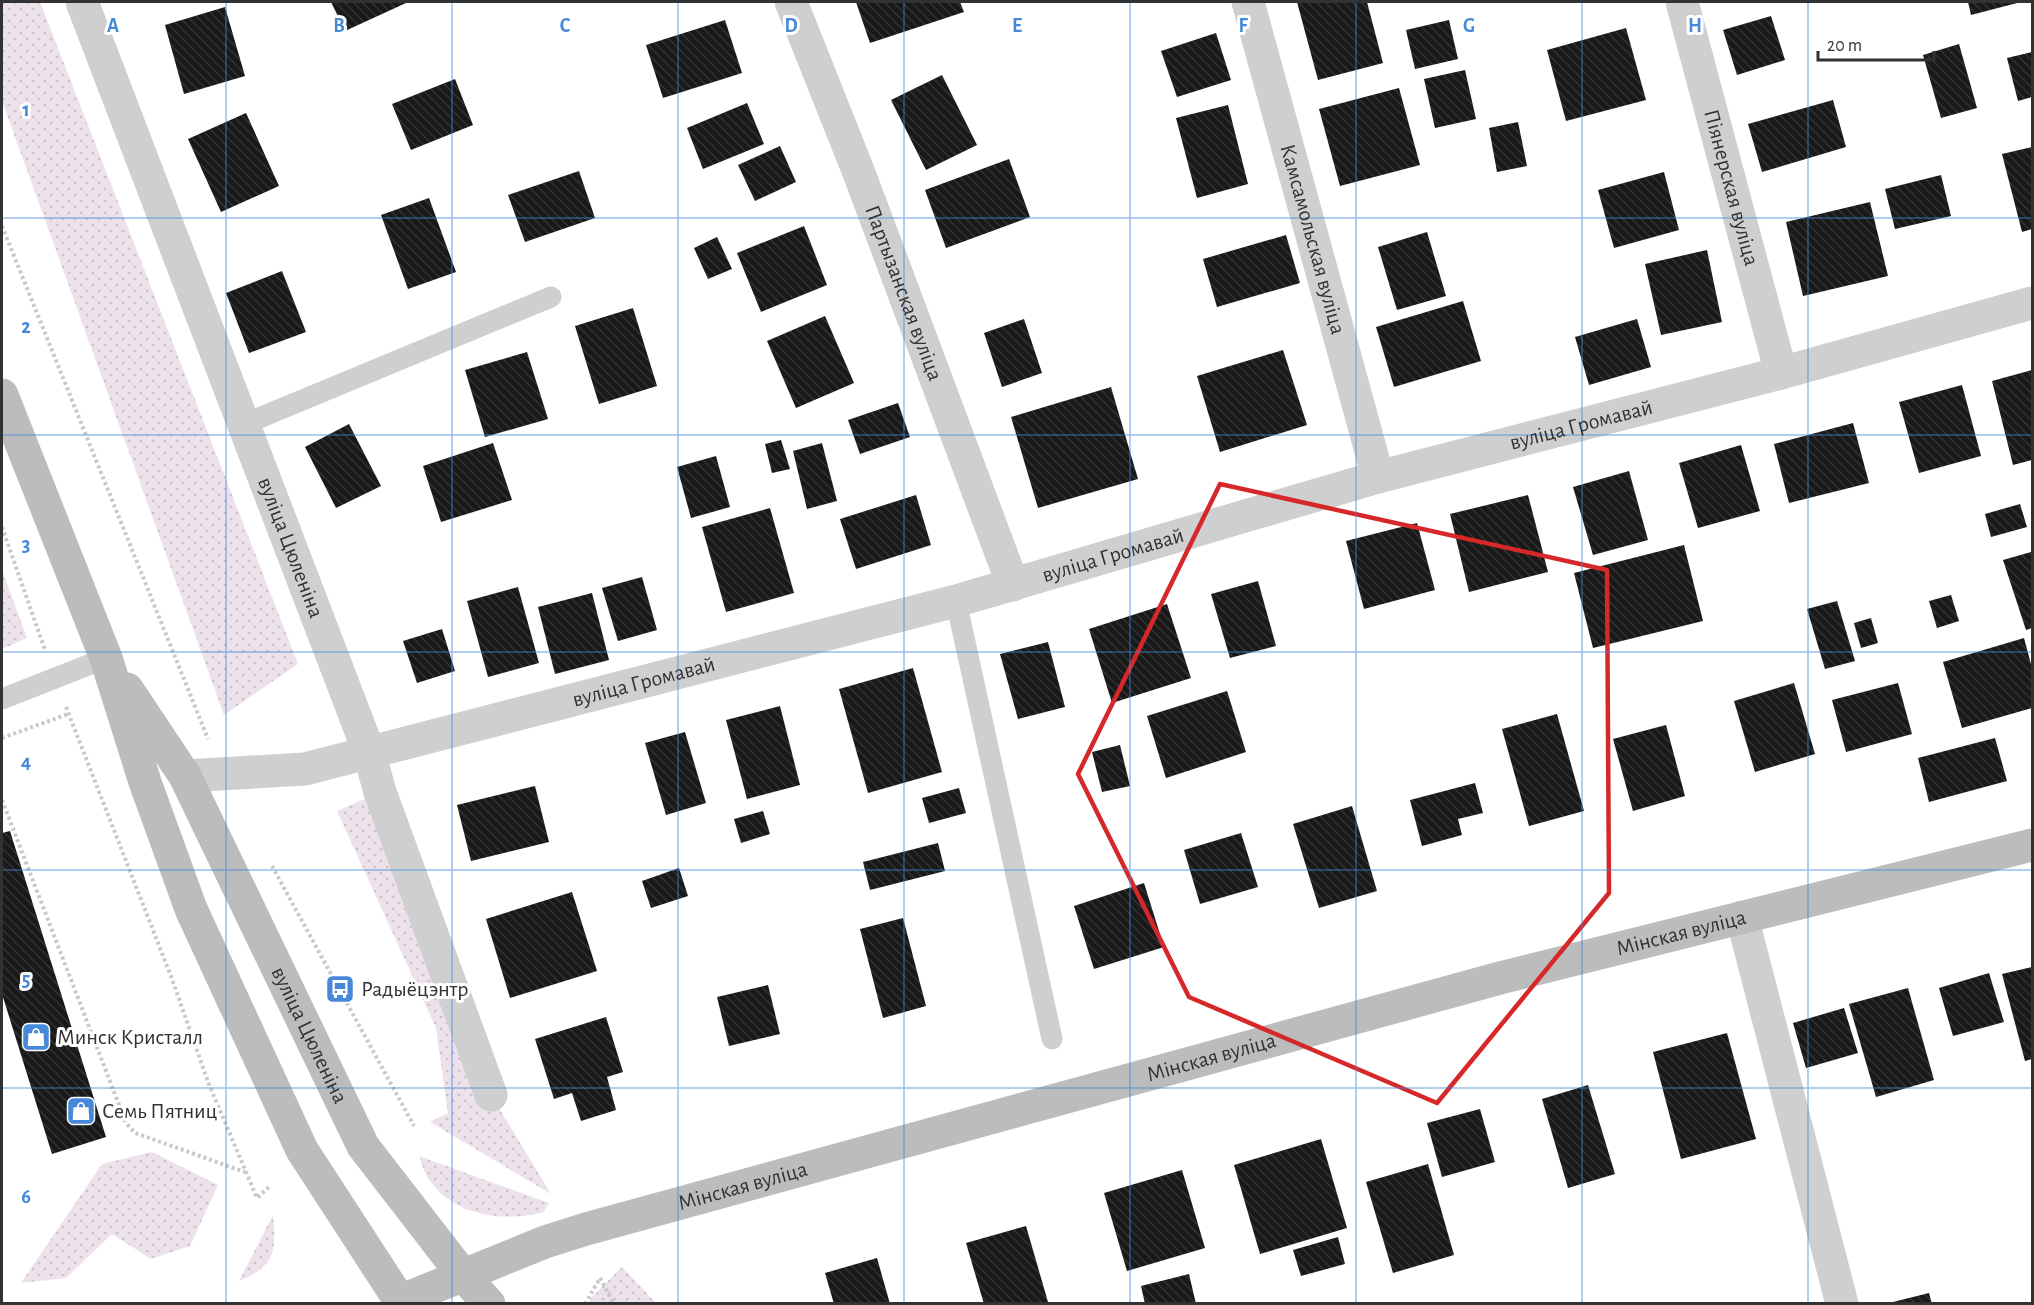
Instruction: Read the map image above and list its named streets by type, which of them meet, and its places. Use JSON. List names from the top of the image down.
{
  "streets": {
    "main road": ["вуліца Цюленіна", "Мінская вуліца"],
    "street": [
      "Піянерская вуліца",
      "Камсамольская вуліца",
      "Партызанская вуліца",
      "вуліца Громавай"
    ]
  },
  "crossings": [
    ["Піянерская вуліца", "вуліца Громавай"],
    ["Камсамольская вуліца", "вуліца Громавай"],
    ["Партызанская вуліца", "вуліца Громавай"],
    ["вуліца Громавай", "вуліца Цюленіна"],
    ["вуліца Цюленіна", "Мінская вуліца"]
  ],
  "places": {
    "bus stop": ["Радыёцэнтр"],
    "shop": ["Минск Кристалл", "Семь Пятниц"]
  },
  "scale_bar": "20 m",
  "grid": {
    "columns": [
      "A",
      "B",
      "C",
      "D",
      "E",
      "F",
      "G",
      "H"
    ],
    "rows": [
      "1",
      "2",
      "3",
      "4",
      "5",
      "6"
    ]
  }
}
